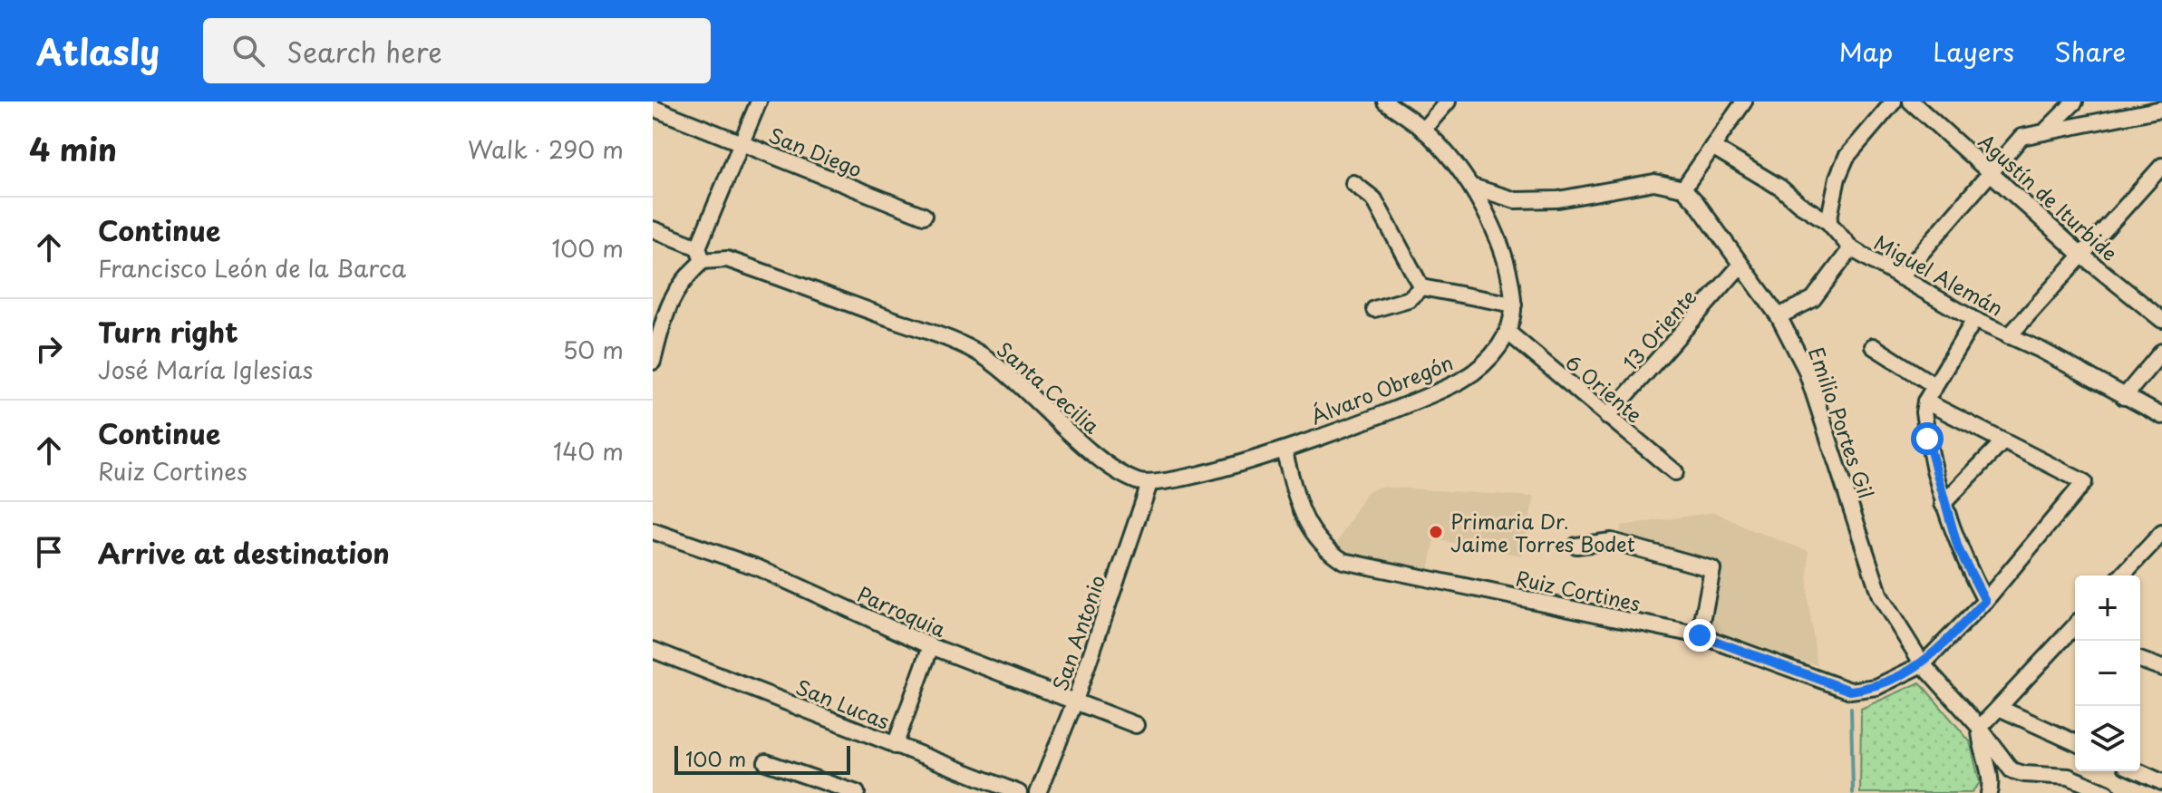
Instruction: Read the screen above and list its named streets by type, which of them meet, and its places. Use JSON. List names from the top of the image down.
{
  "streets": {
    "street": [
      "San Diego",
      "Agustín de Iturbide",
      "Miguel Alemán",
      "13 Oriente",
      "Santa Cecilia",
      "6 Oriente",
      "Álvaro Obregón",
      "Emilio Portes Gil",
      "Ruiz Cortines",
      "Parroquia",
      "San Antonio",
      "San Lucas"
    ]
  },
  "crossings": [
    ["13 Oriente", "6 Oriente"],
    ["13 Oriente", "Emilio Portes Gil"],
    ["Santa Cecilia", "San Antonio"],
    ["6 Oriente", "Álvaro Obregón"],
    ["Álvaro Obregón", "Ruiz Cortines"],
    ["Emilio Portes Gil", "Ruiz Cortines"],
    ["Parroquia", "San Antonio"]
  ],
  "places": ["Primaria Dr. Jaime Torres Bodet"],
  "scale_bar": "100 m",
  "page": {
    "header": "Atlasly",
    "search": "Search here",
    "nav": ["Map", "Layers", "Share"],
    "heading": ["4 min", "Walk · 290 m"],
    "list": [
      ["Continue", "Francisco León de la Barca", "100 m"],
      ["Turn right", "José María Iglesias", "50 m"],
      ["Continue", "Ruiz Cortines", "140 m"],
      "Arrive at destination"
    ],
    "map_buttons": ["+", "−"],
    "scale": "100 m"
  }
}
